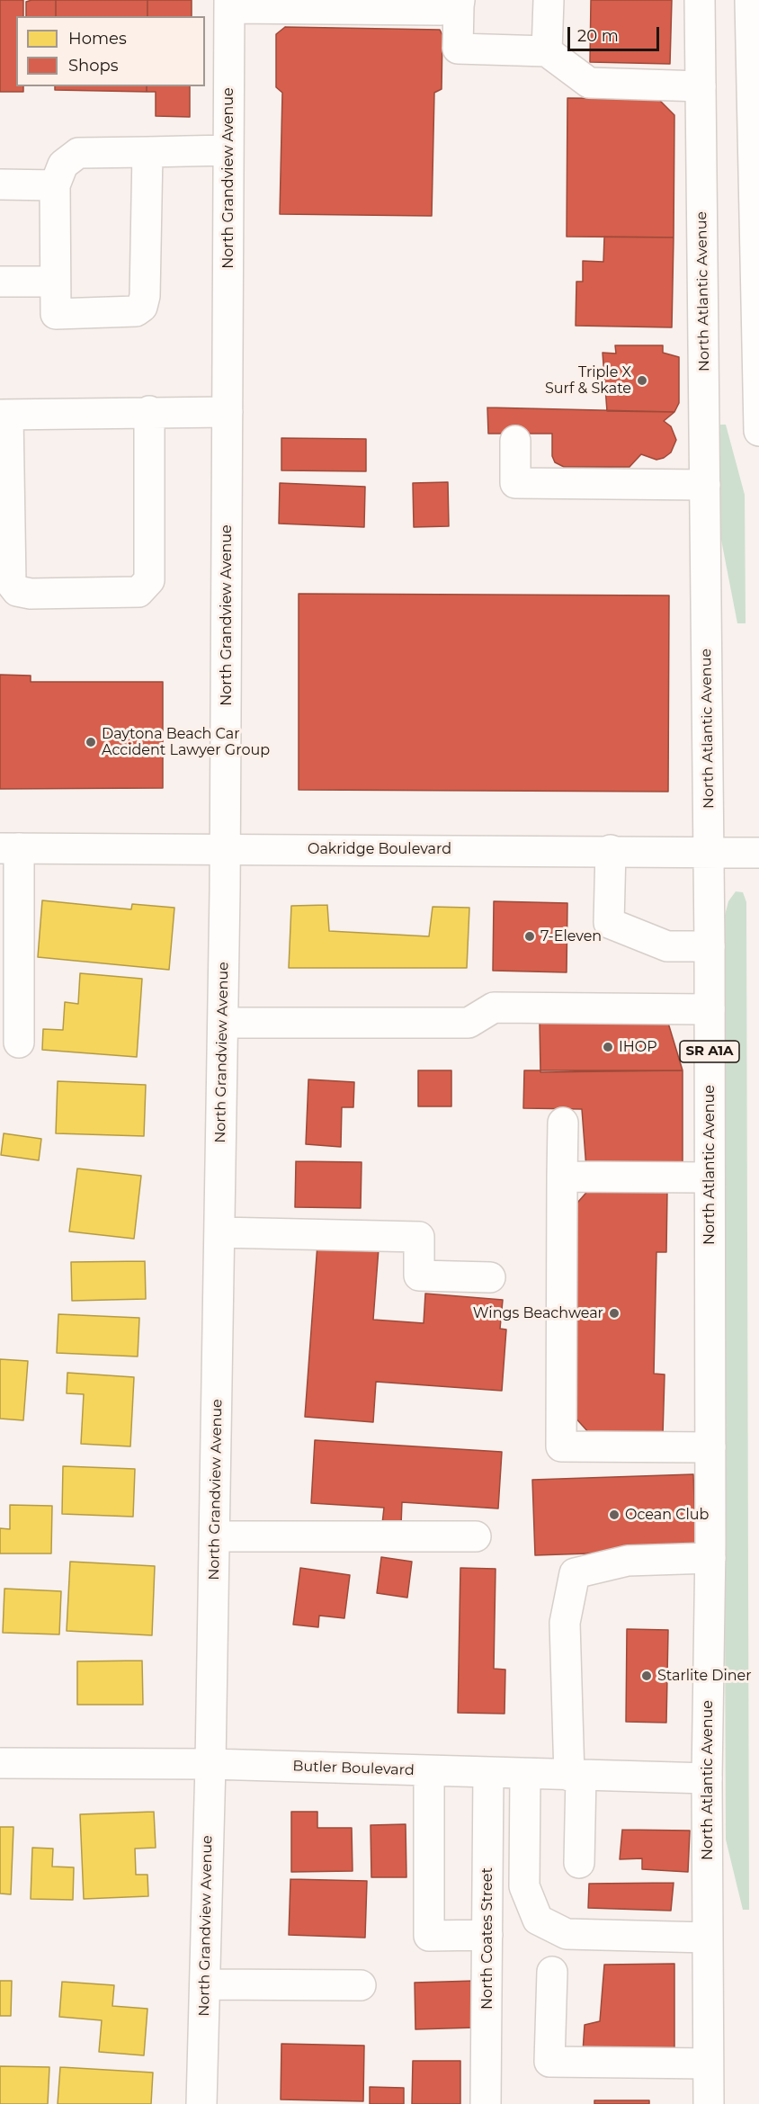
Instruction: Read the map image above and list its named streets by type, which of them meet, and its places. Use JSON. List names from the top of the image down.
{
  "streets": {
    "main road": [
      "North Grandview Avenue",
      "North Atlantic Avenue",
      "Oakridge Boulevard",
      "SR A1A",
      "Butler Boulevard",
      "North Coates Street"
    ]
  },
  "crossings": [
    ["North Grandview Avenue", "Oakridge Boulevard"],
    ["North Grandview Avenue", "Butler Boulevard"],
    ["North Atlantic Avenue", "Oakridge Boulevard"],
    ["North Atlantic Avenue", "Butler Boulevard"],
    ["Butler Boulevard", "North Coates Street"]
  ],
  "places": [
    "Triple X Surf & Skate",
    "Daytona Beach Car Accident Lawyer Group",
    "7-Eleven",
    "IHOP",
    "Wings Beachwear",
    "Ocean Club",
    "Starlite Diner"
  ],
  "legend": ["Homes", "Shops"],
  "scale_bar": "20 m"
}
